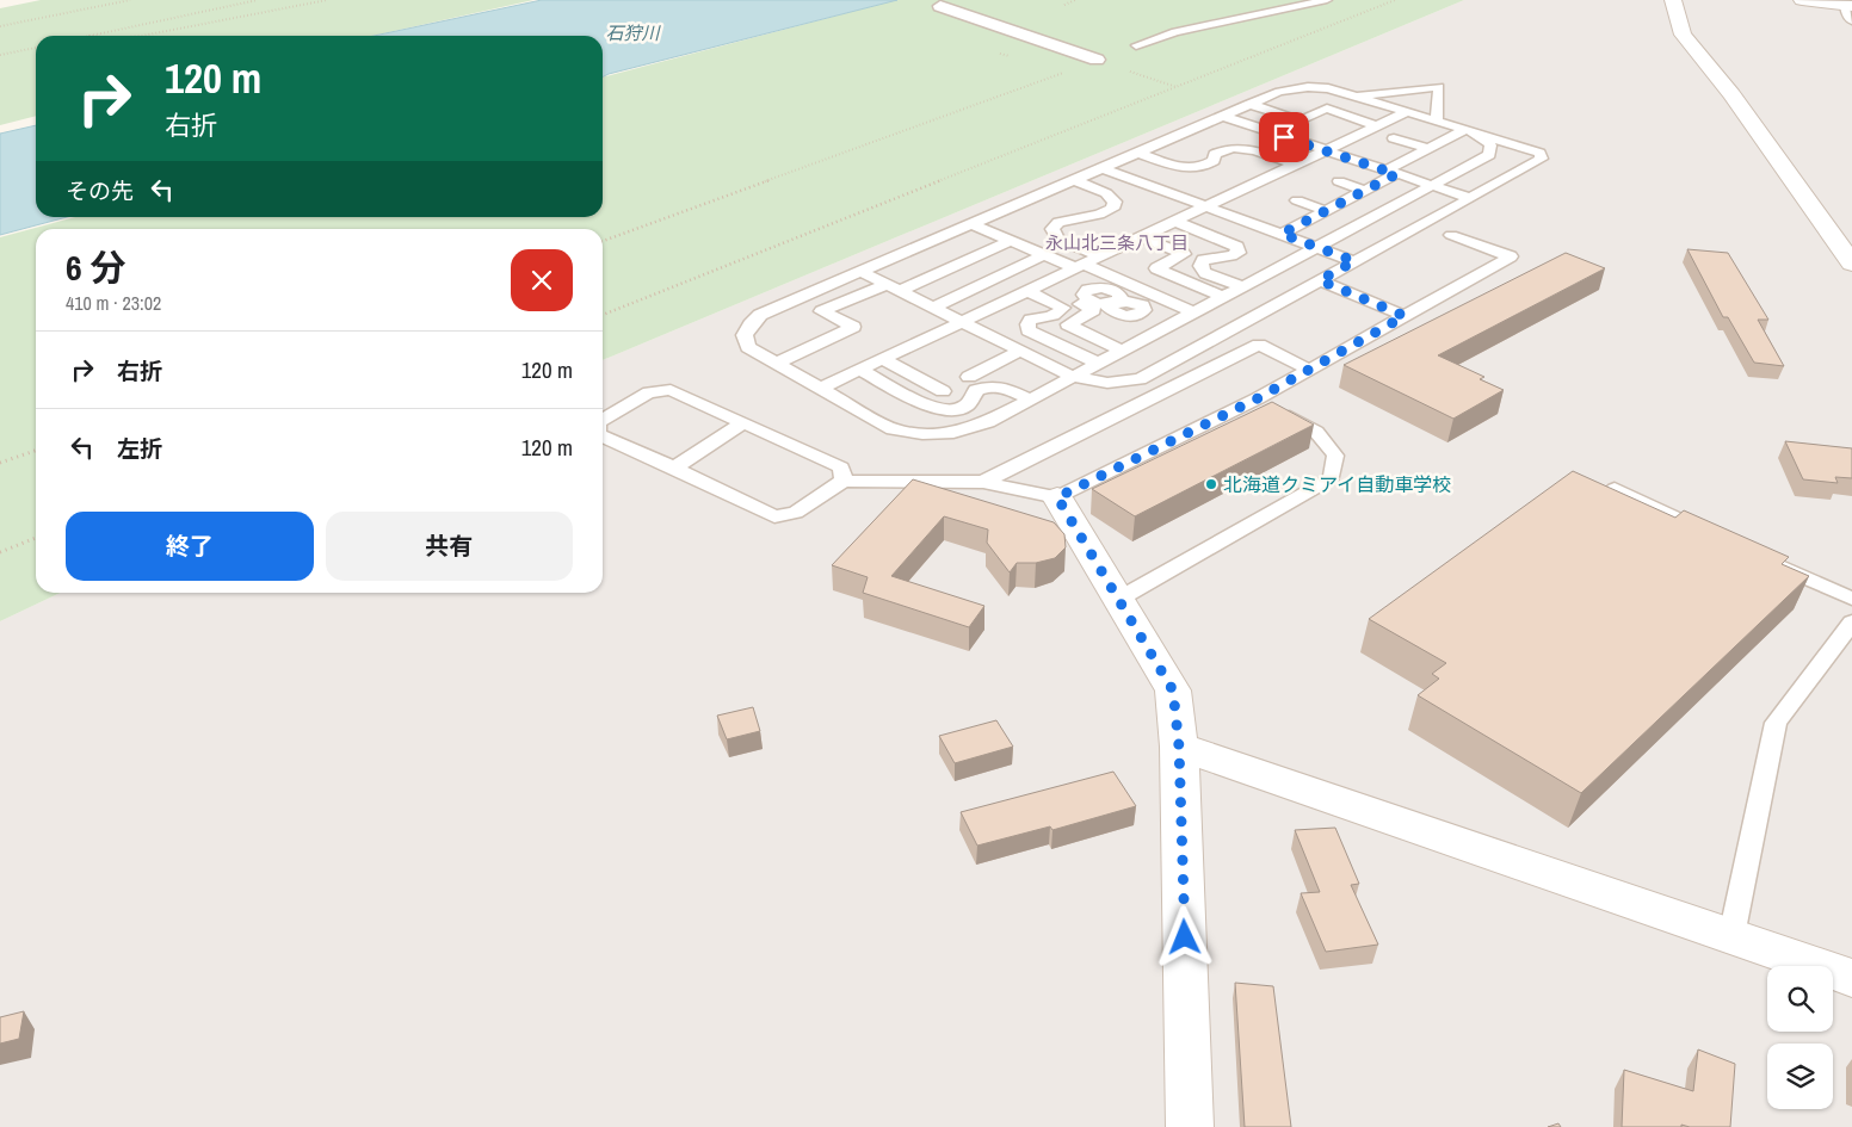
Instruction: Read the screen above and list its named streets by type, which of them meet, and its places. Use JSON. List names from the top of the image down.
{
  "districts": ["永山北三条八丁目"],
  "water": ["石狩川"],
  "places": ["北海道クミアイ自動車学校"],
  "page": {
    "turn": ["120 m", "右折"],
    "then": "その先",
    "heading": ["6 分", "410 m · 23:02"],
    "list": [
      {
        "name": "右折",
        "value": "120 m"
      },
      {
        "name": "左折",
        "value": "120 m"
      }
    ],
    "buttons": ["終了", "共有"]
  }
}
